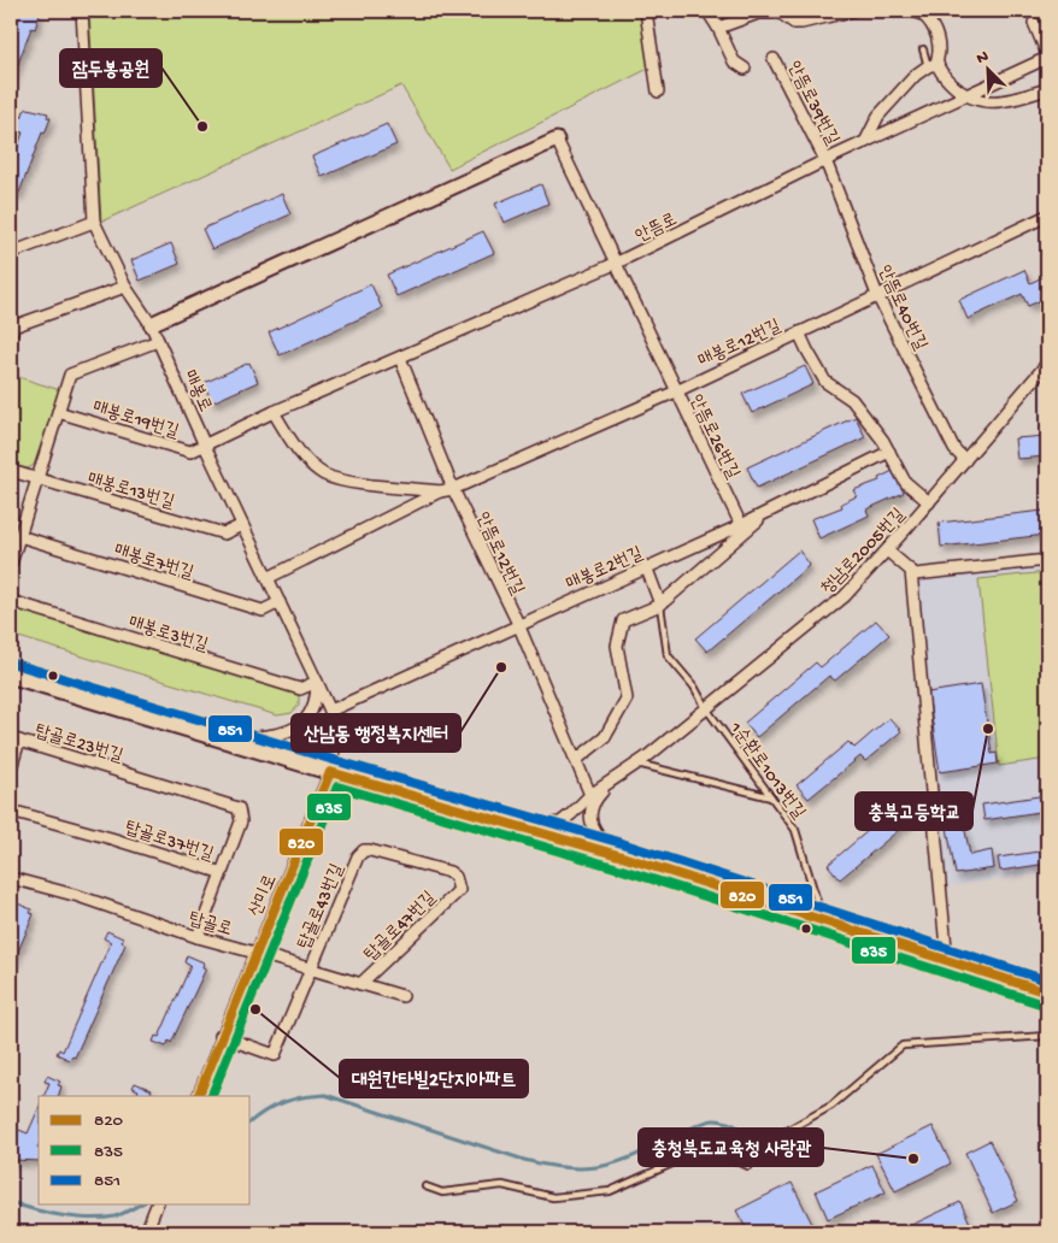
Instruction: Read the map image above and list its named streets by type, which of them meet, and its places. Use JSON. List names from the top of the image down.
{
  "streets": {
    "street": [
      "안뜸로39번길",
      "안뜸로",
      "안뜸로40번길",
      "매봉로12번길",
      "매봉로",
      "매봉로19번길",
      "안뜸로26번길",
      "매봉로13번길",
      "청남로2005번길",
      "안뜸로12번길",
      "매봉로7번길",
      "매봉로2번길",
      "매봉로3번길",
      "탑골로23번길",
      "탑골로37번길",
      "산미로",
      "탑골로43번길",
      "탑골로",
      "탑골로47번길"
    ],
    "lane": ["1순환로1013번길"]
  },
  "crossings": [
    ["안뜸로39번길", "안뜸로"],
    ["안뜸로39번길", "안뜸로40번길"],
    ["안뜸로", "안뜸로40번길"],
    ["안뜸로", "매봉로12번길"],
    ["안뜸로", "매봉로"],
    ["안뜸로", "매봉로19번길"],
    ["안뜸로", "안뜸로26번길"],
    ["안뜸로", "안뜸로12번길"],
    ["안뜸로40번길", "매봉로12번길"],
    ["안뜸로40번길", "청남로2005번길"],
    ["매봉로12번길", "매봉로"],
    ["매봉로12번길", "안뜸로26번길"],
    ["매봉로12번길", "안뜸로12번길"],
    ["매봉로", "매봉로19번길"],
    ["매봉로", "매봉로13번길"],
    ["매봉로", "매봉로7번길"],
    ["매봉로", "매봉로2번길"],
    ["매봉로", "매봉로3번길"],
    ["매봉로", "산미로"],
    ["안뜸로26번길", "매봉로2번길"],
    ["청남로2005번길", "1순환로1013번길"],
    ["안뜸로12번길", "매봉로2번길"],
    ["탑골로23번길", "탑골로37번길"],
    ["탑골로37번길", "탑골로"],
    ["산미로", "탑골로43번길"],
    ["산미로", "탑골로"],
    ["탑골로43번길", "탑골로"],
    ["탑골로43번길", "탑골로47번길"],
    ["탑골로", "탑골로47번길"]
  ],
  "places": [
    "잠두봉공원",
    "산남동 행정복지센터",
    "충북고등학교",
    "대원칸타빌2단지아파트",
    "충청북도교육청 사랑관"
  ],
  "lines": ["transit line 851", "transit line 820", "transit line 835"],
  "legend": ["820", "835", "851"],
  "north": "top left"
}
